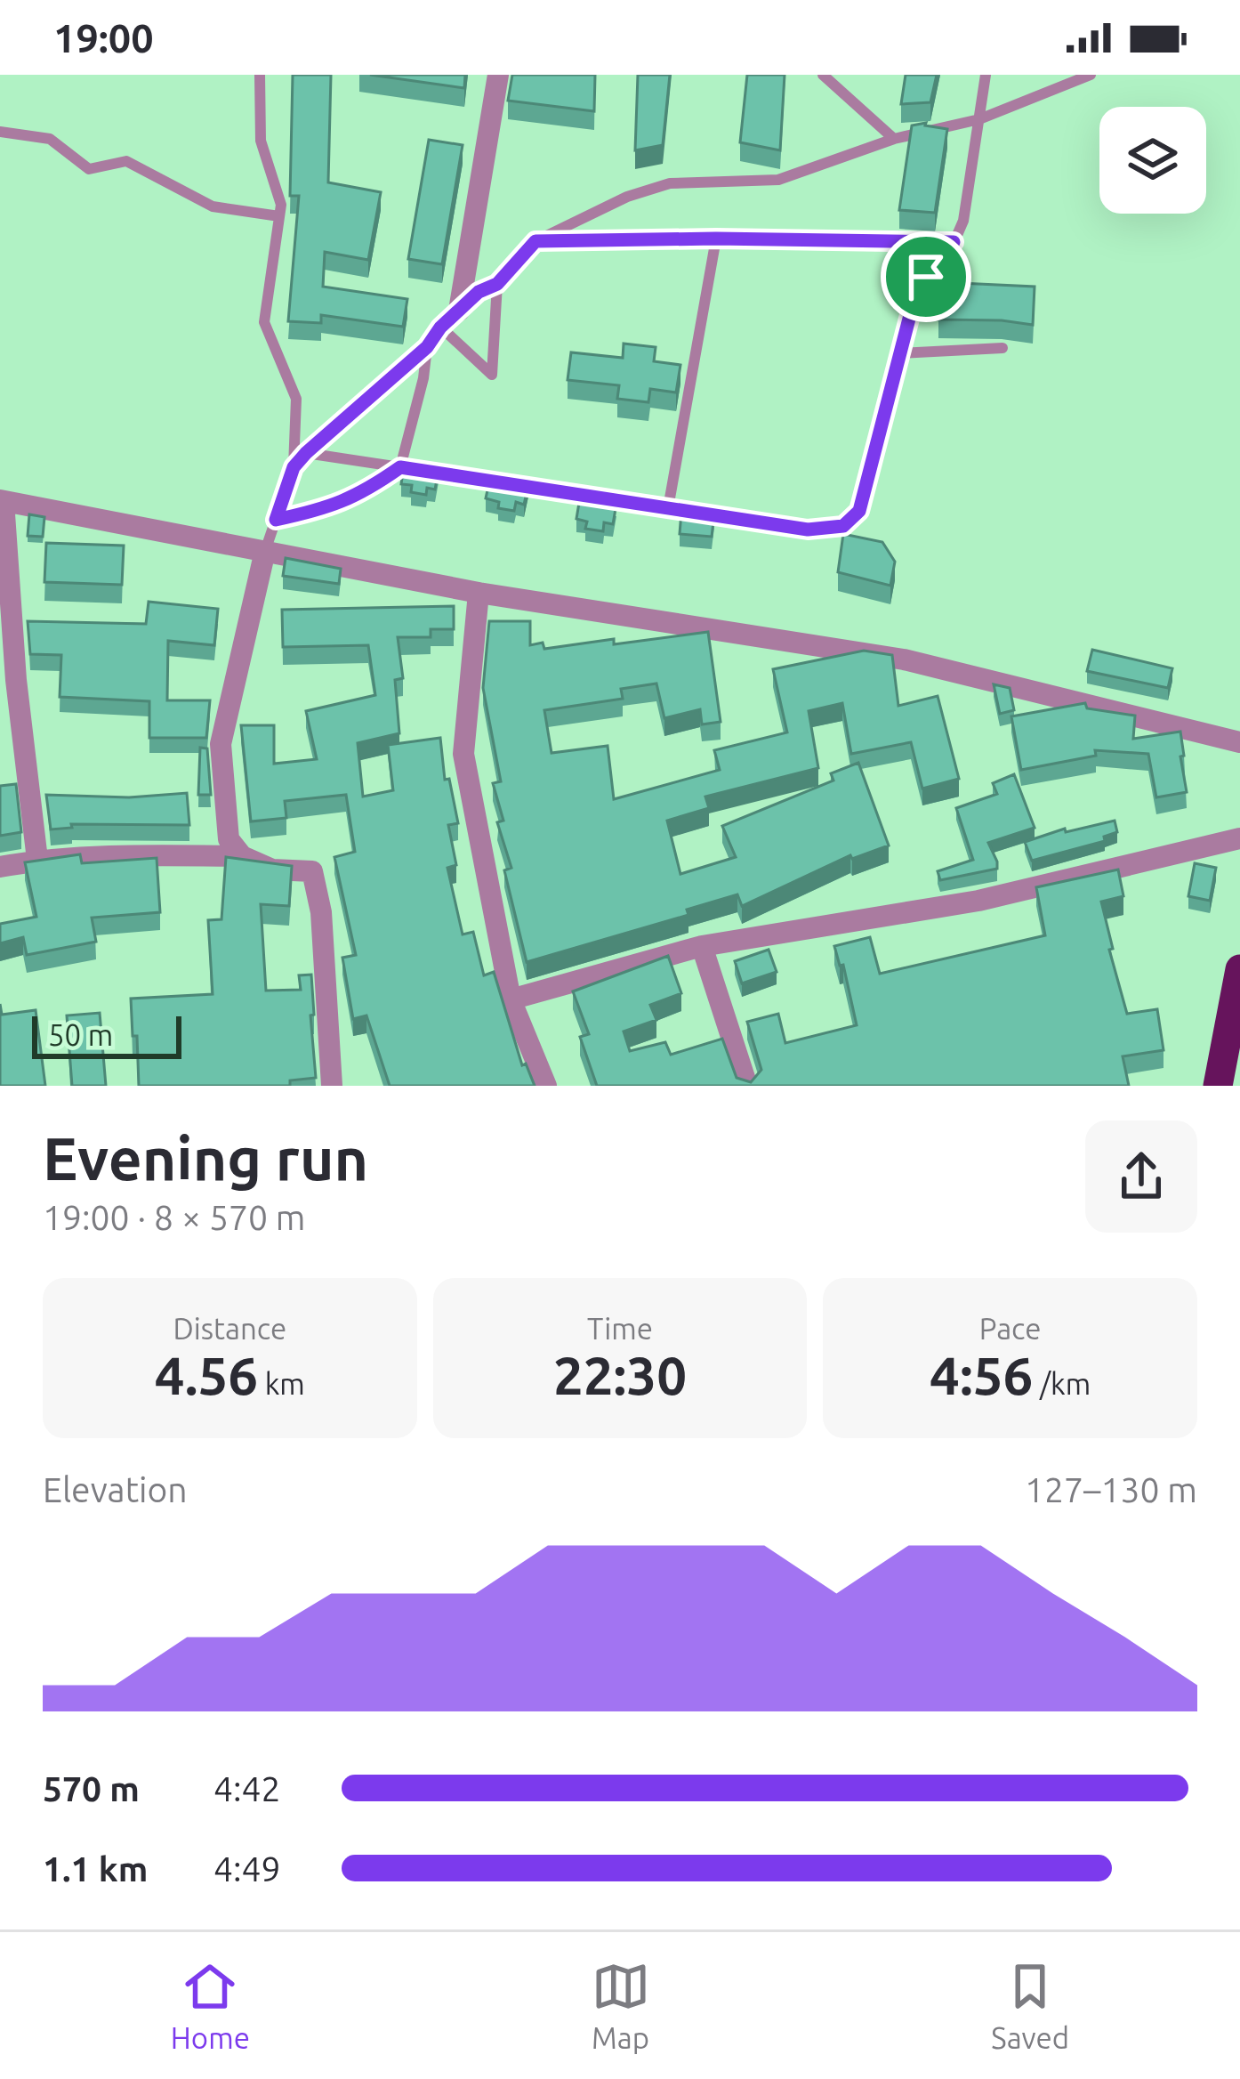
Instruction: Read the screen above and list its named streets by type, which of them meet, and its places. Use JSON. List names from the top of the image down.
{
  "scale_bar": "50 m",
  "page": {
    "status": "19:00",
    "scale": "50 m",
    "heading": ["Evening run", "19:00 · 8 × 570 m"],
    "stats": [
      ["Distance", "4.56 km"],
      ["Time", "22:30"],
      ["Pace", "4:56 /km"]
    ],
    "chart": ["Elevation", "127–130 m"],
    "list": [
      {
        "name": "570 m",
        "note": "4:42"
      },
      {
        "name": "1.1 km",
        "note": "4:49"
      }
    ],
    "tabs": ["Home", "Map", "Saved"]
  }
}
